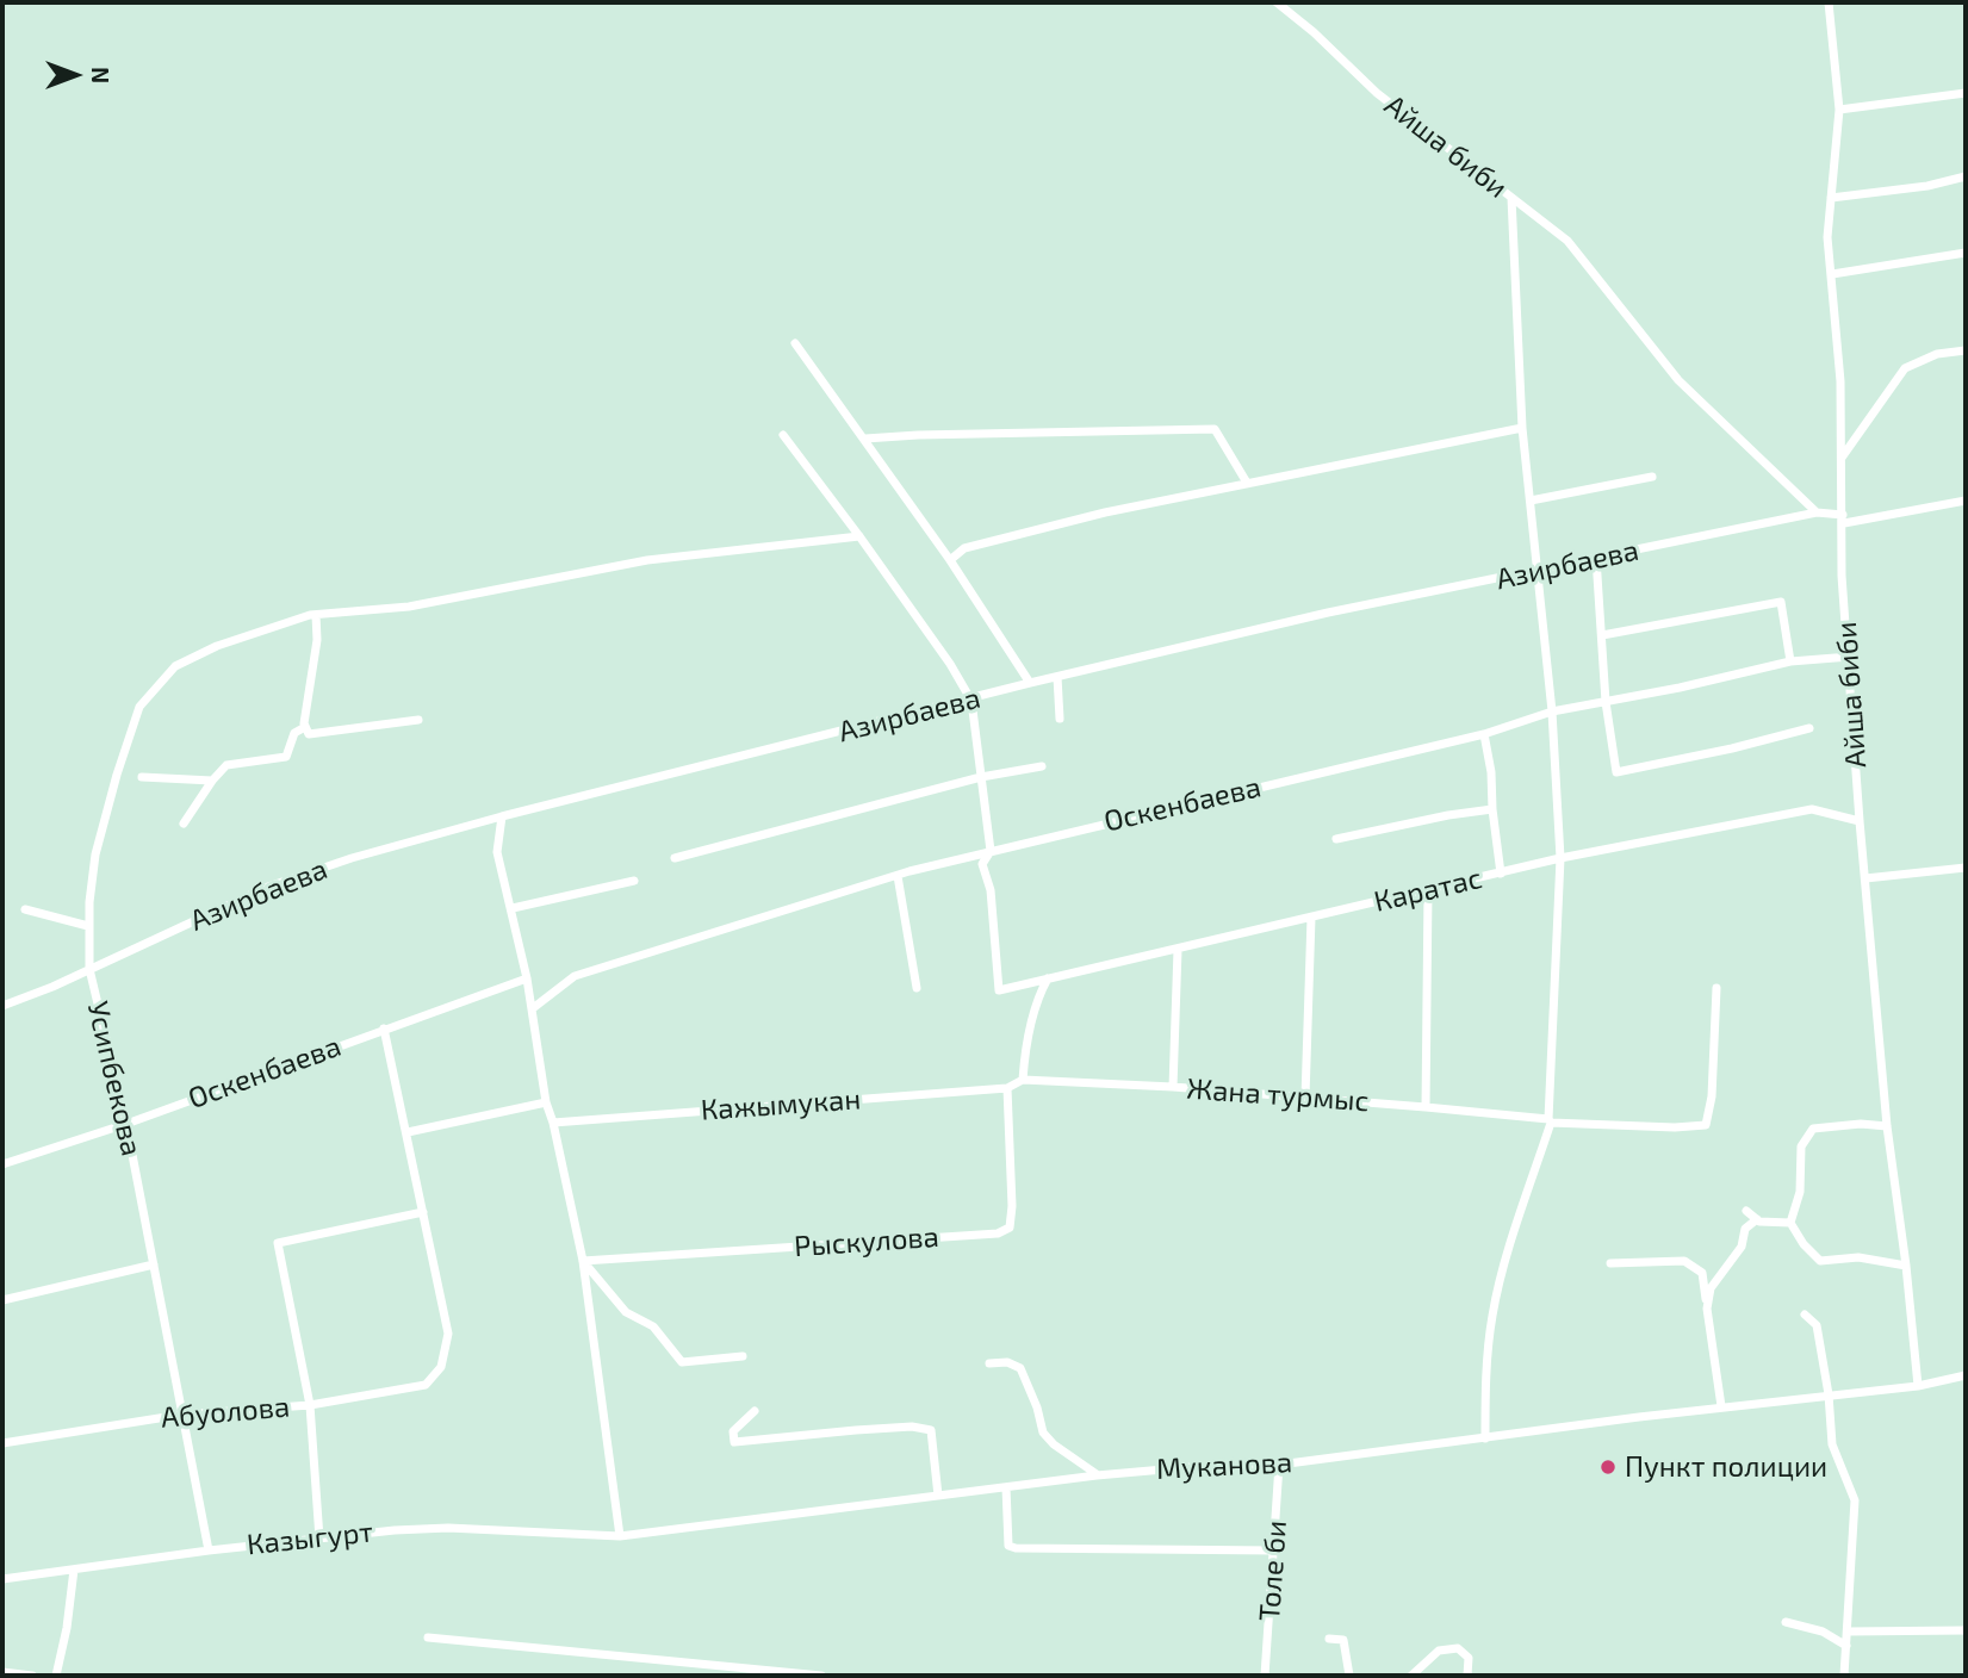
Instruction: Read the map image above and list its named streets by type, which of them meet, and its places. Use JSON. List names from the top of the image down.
{
  "streets": {
    "street": [
      "Айша биби",
      "Азирбаева",
      "Оскенбаева",
      "Каратас",
      "Усипбекова",
      "Жана турмыс",
      "Кажымукан",
      "Рыскулова",
      "Абуолова",
      "Муканова",
      "Казыгурт",
      "Толе би"
    ]
  },
  "crossings": [
    ["Айша биби", "Азирбаева"],
    ["Айша биби", "Оскенбаева"],
    ["Айша биби", "Каратас"],
    ["Айша биби", "Муканова"],
    ["Азирбаева", "Усипбекова"],
    ["Оскенбаева", "Каратас"],
    ["Оскенбаева", "Усипбекова"],
    ["Усипбекова", "Абуолова"],
    ["Усипбекова", "Казыгурт"],
    ["Жана турмыс", "Кажымукан"],
    ["Жана турмыс", "Рыскулова"],
    ["Кажымукан", "Рыскулова"],
    ["Муканова", "Казыгурт"],
    ["Муканова", "Толе би"]
  ],
  "places": ["Пункт полиции"],
  "north": "right"
}
